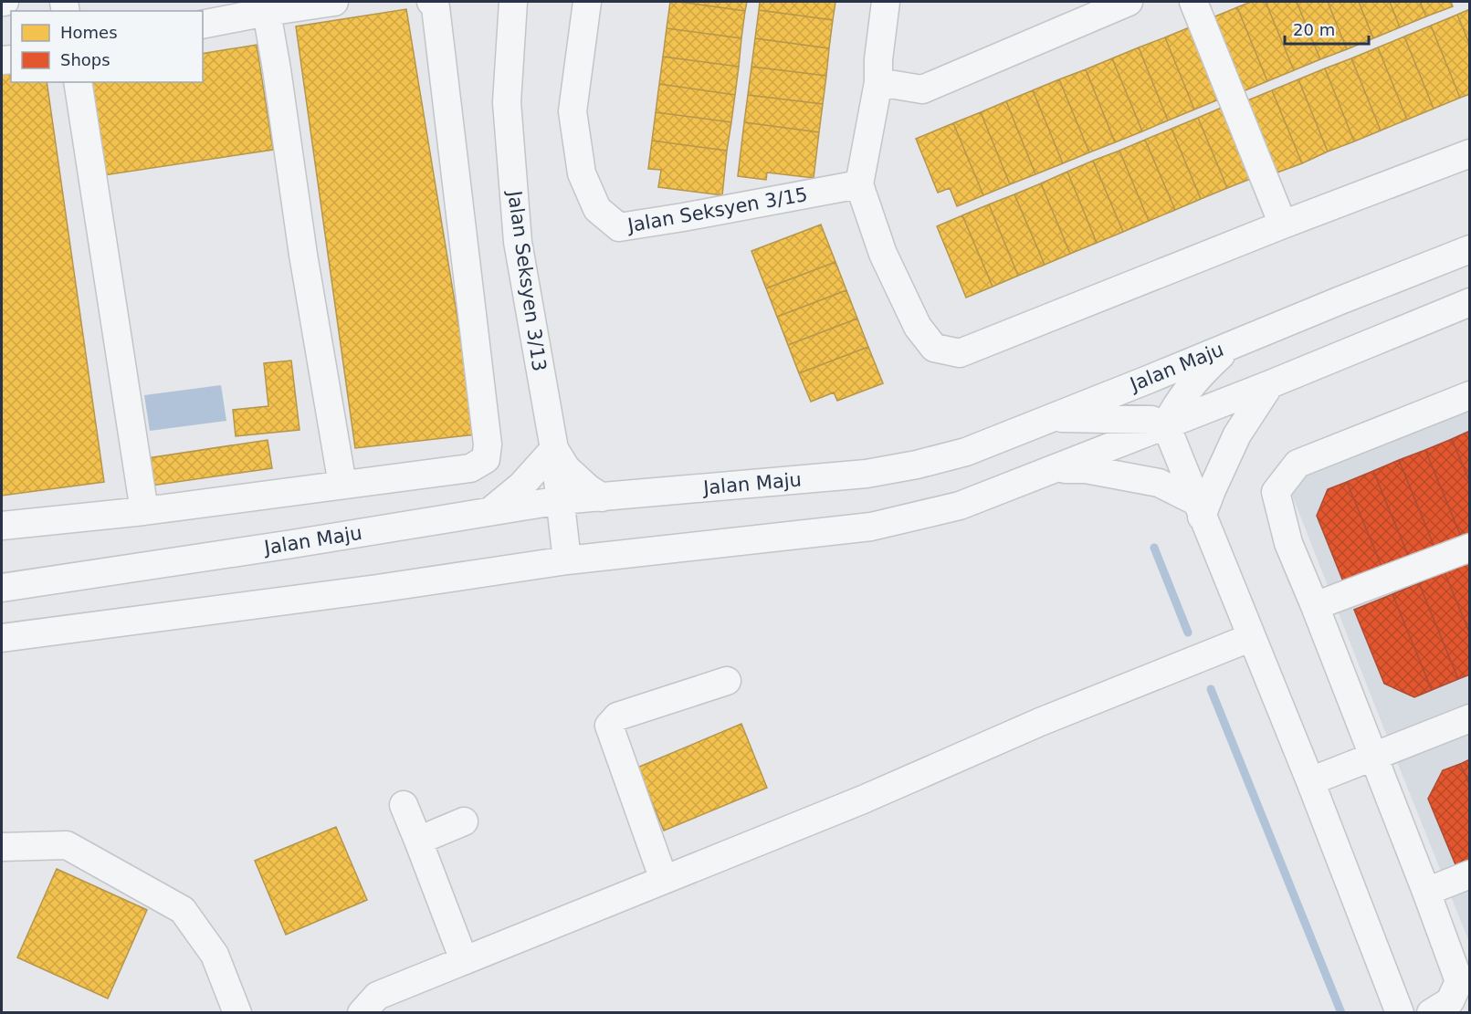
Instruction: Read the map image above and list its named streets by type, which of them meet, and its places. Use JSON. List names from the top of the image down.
{
  "streets": {
    "street": ["Jalan Seksyen 3/15", "Jalan Seksyen 3/13", "Jalan Maju"]
  },
  "crossings": [
    ["Jalan Seksyen 3/13", "Jalan Maju"]
  ],
  "legend": ["Homes", "Shops"],
  "scale_bar": "20 m"
}
